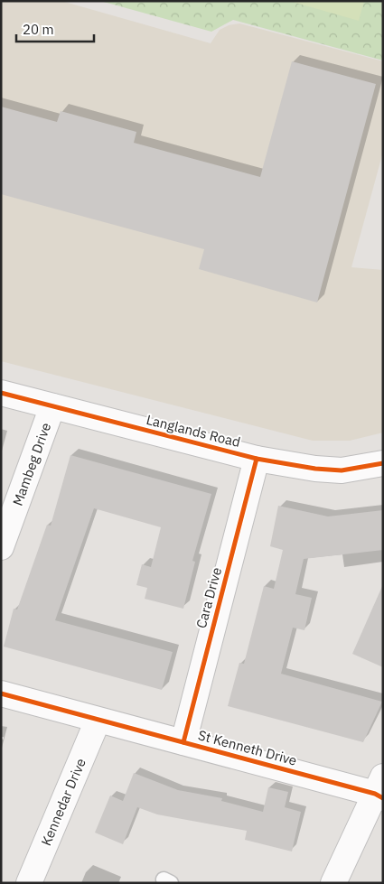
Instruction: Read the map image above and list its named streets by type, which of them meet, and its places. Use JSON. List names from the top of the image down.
{
  "streets": {
    "street": [
      "Langlands Road",
      "Mambeg Drive",
      "Cara Drive",
      "St Kenneth Drive",
      "Kennedar Drive"
    ]
  },
  "crossings": [
    ["Langlands Road", "Mambeg Drive"],
    ["Langlands Road", "Cara Drive"],
    ["Cara Drive", "St Kenneth Drive"],
    ["St Kenneth Drive", "Kennedar Drive"]
  ],
  "scale_bar": "20 m"
}
